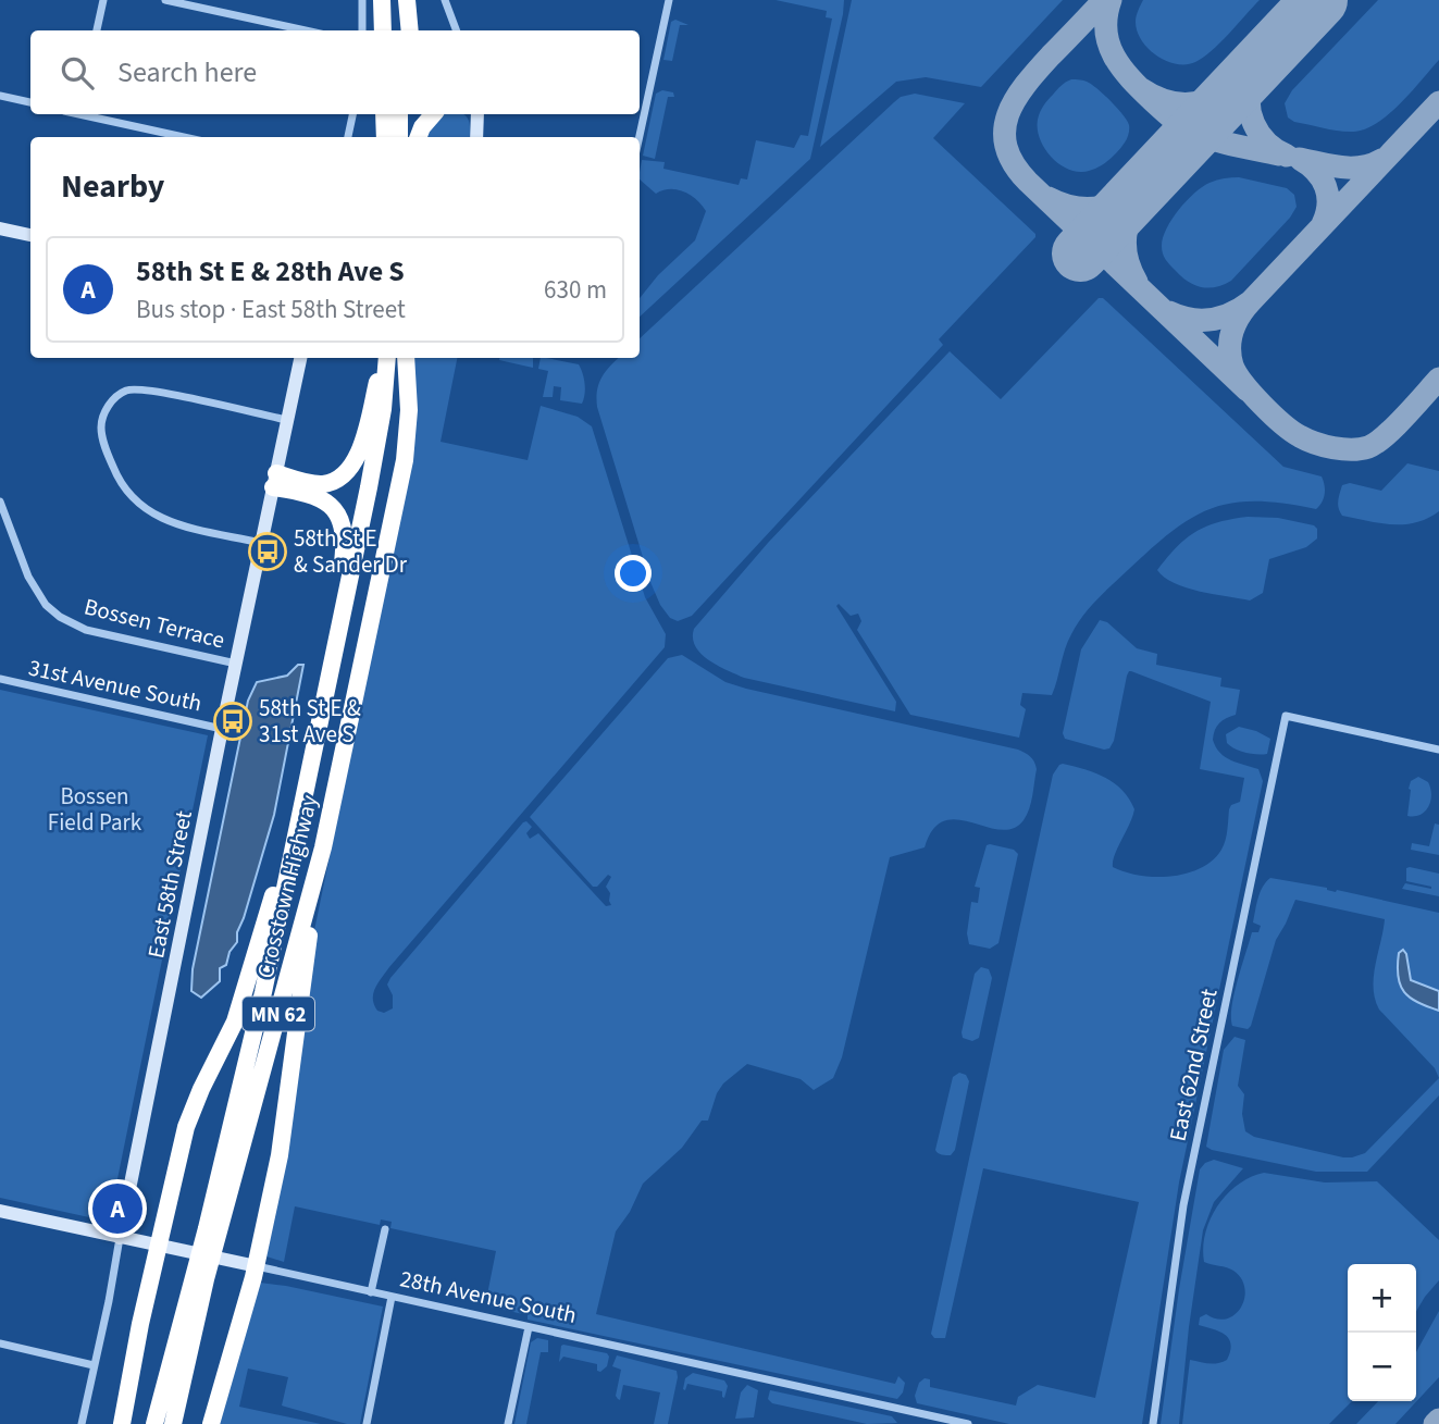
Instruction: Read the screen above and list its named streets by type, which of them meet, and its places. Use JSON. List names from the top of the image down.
{
  "streets": {
    "highway": ["Crosstown Highway", "MN 62"],
    "street": [
      "Bossen Terrace",
      "31st Avenue South",
      "East 58th Street",
      "East 62nd Street",
      "28th Avenue South"
    ]
  },
  "crossings": [
    ["Bossen Terrace", "East 58th Street"],
    ["31st Avenue South", "East 58th Street"],
    ["East 58th Street", "28th Avenue South"]
  ],
  "parks": ["Bossen Field Park"],
  "places": {
    "bus stop": ["58th St E & Sander Dr", "58th St E & 31st Ave S"]
  },
  "page": {
    "search": "Search here",
    "heading": "Nearby",
    "list": [
      {
        "mark": "A",
        "name": "58th St E & 28th Ave S",
        "note": "Bus stop · East 58th Street",
        "value": "630 m"
      }
    ],
    "pins": "A",
    "map_buttons": ["+", "−"]
  }
}
